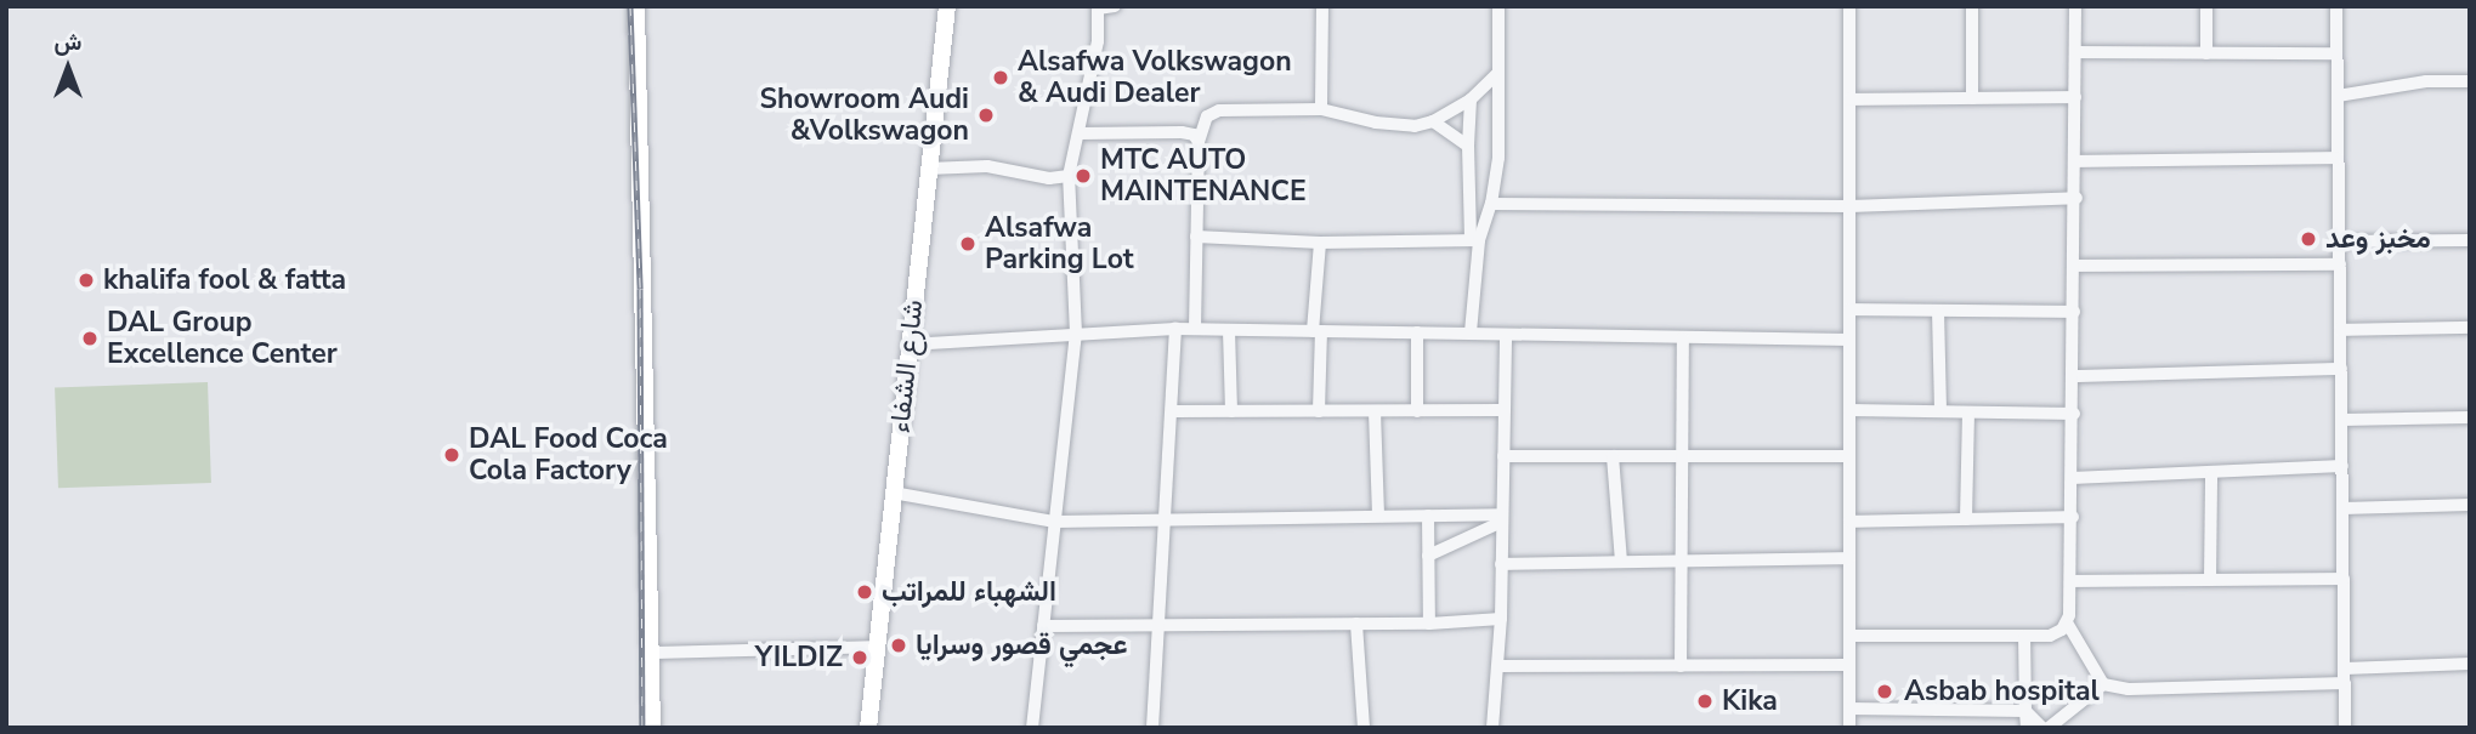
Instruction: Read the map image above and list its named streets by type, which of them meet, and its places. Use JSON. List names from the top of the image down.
{
  "streets": {
    "street": ["شارع الشفاء"]
  },
  "places": [
    "Alsafwa Volkswagon & Audi Dealer",
    "Showroom Audi &Volkswagon",
    "MTC AUTO MAINTENANCE",
    "مخبز وعد",
    "Alsafwa Parking Lot",
    "khalifa fool & fatta",
    "DAL Group Excellence Center",
    "DAL Food Coca Cola Factory",
    "الشهباء للمراتب",
    "عجمي قصور وسرايا",
    "YILDIZ",
    "Asbab hospital",
    "Kika"
  ],
  "north": "top"
}
